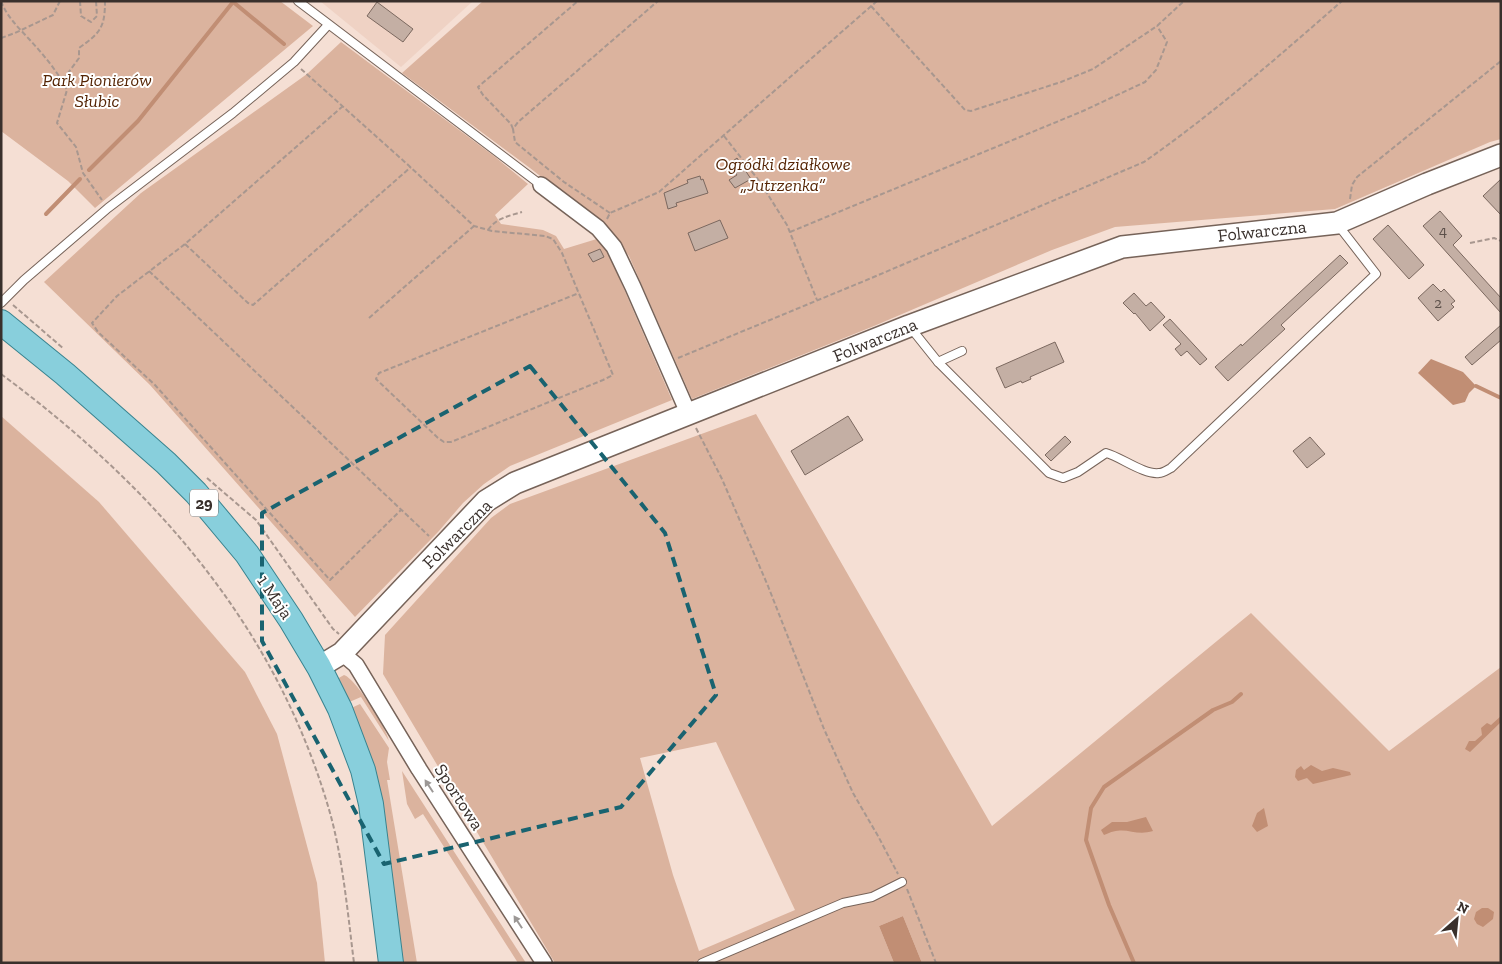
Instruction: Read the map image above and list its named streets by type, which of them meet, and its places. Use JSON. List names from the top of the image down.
{
  "streets": {
    "main road": ["29", "1 Maja"],
    "street": ["Folwarczna", "Sportowa"]
  },
  "crossings": [
    ["Folwarczna", "1 Maja"],
    ["Folwarczna", "Sportowa"]
  ],
  "one_way": ["Sportowa"],
  "parks": ["Park Pionierów Słubic", "Ogródki działkowe „Jutrzenka”"],
  "house_numbers": ["4", "2"],
  "north": "top right"
}
